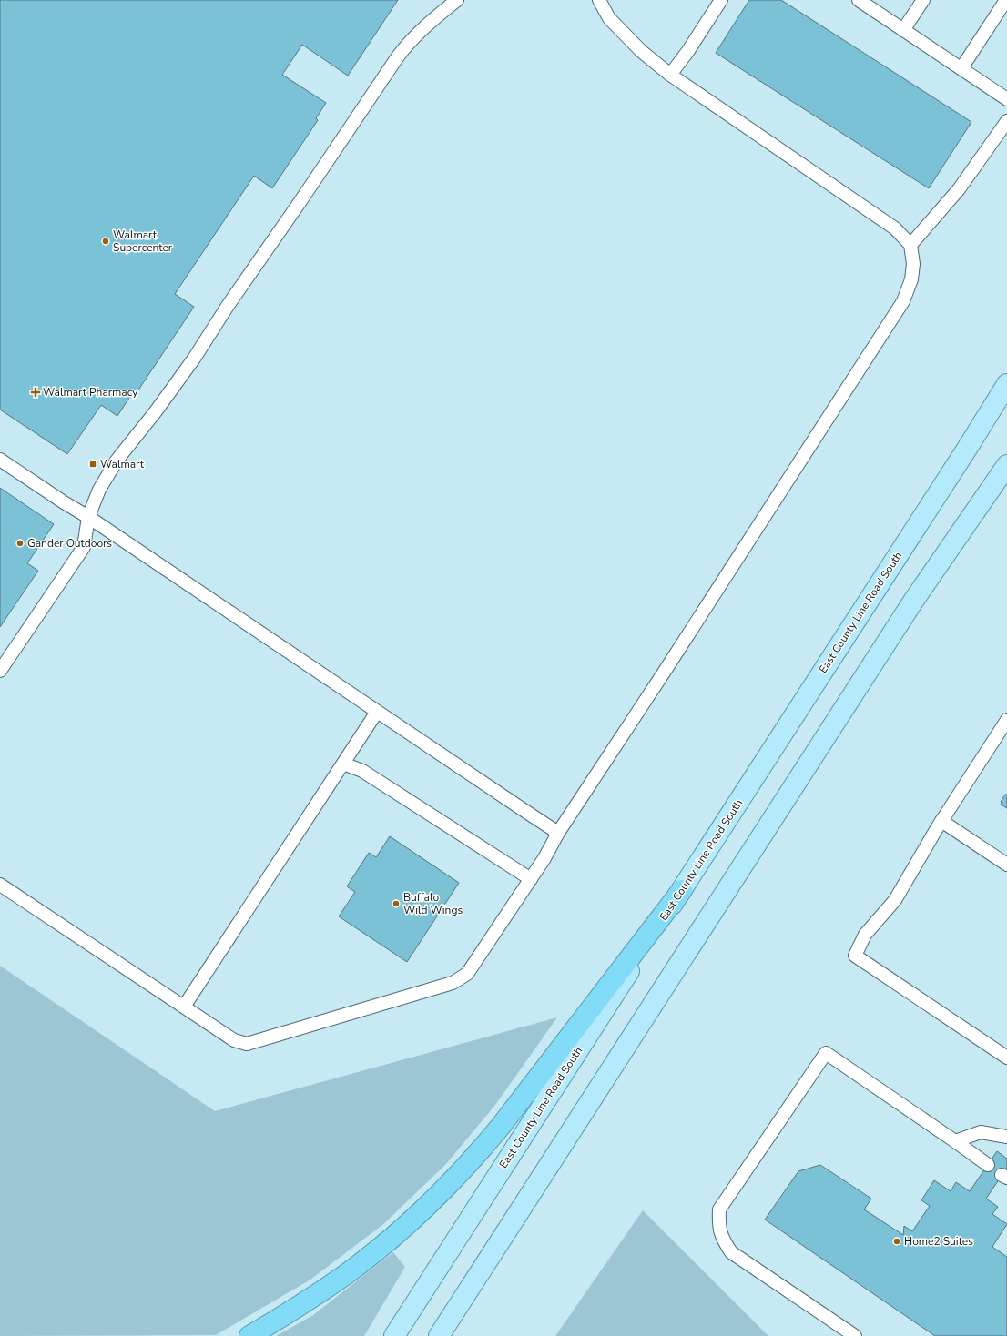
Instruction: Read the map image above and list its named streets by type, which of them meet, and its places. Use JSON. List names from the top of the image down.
{
  "streets": {
    "main road": ["East County Line Road South"]
  },
  "places": {
    "other": [
      "Walmart Supercenter",
      "Gander Outdoors",
      "Buffalo Wild Wings",
      "Home2 Suites"
    ],
    "health": ["Walmart Pharmacy"],
    "transit": ["Walmart"]
  }
}
